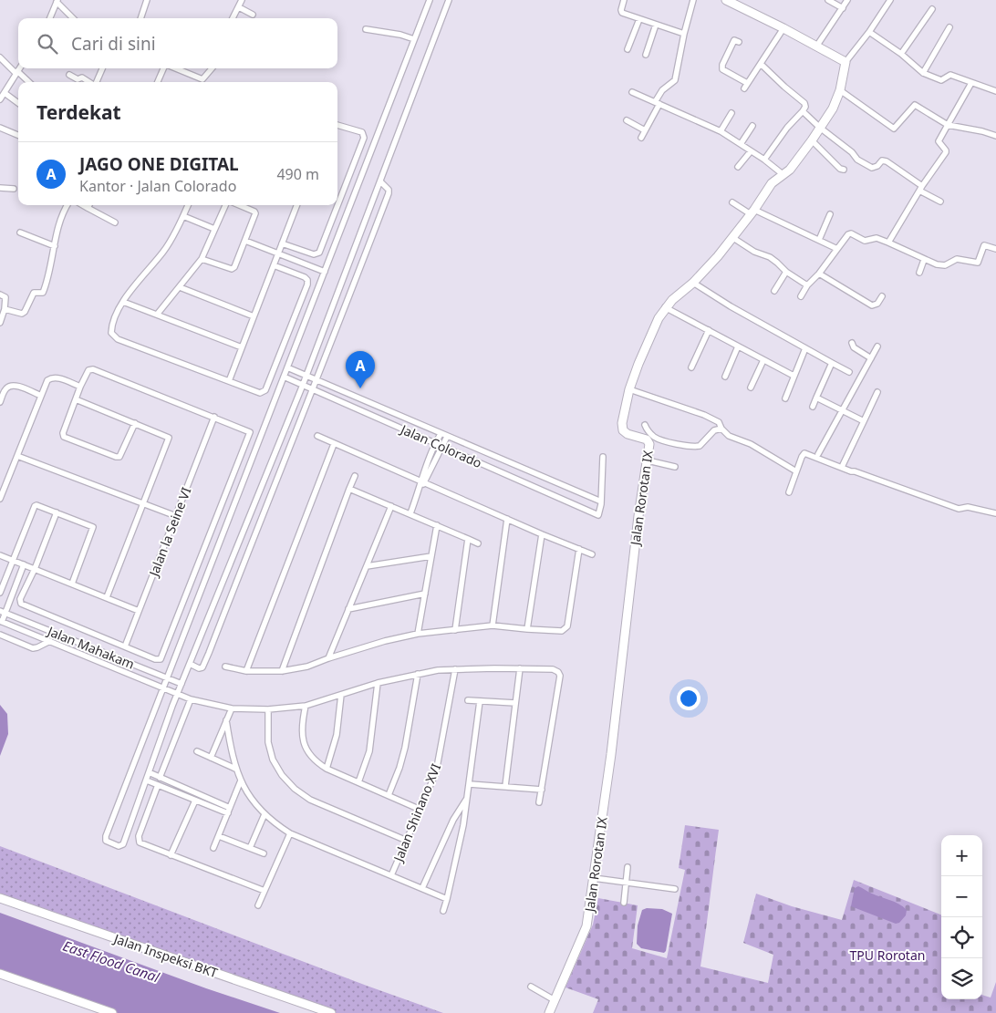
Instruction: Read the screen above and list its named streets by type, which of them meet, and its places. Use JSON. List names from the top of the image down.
{
  "streets": {
    "street": [
      "Jalan Colorado",
      "Jalan Rorotan IX",
      "Jalan la Seine VI",
      "Jalan Mahakam",
      "Jalan Shinano XVI",
      "Jalan Inspeksi BKT"
    ]
  },
  "crossings": [
    ["Jalan Mahakam", "Jalan Shinano XVI"]
  ],
  "water": ["East Flood Canal"],
  "parks": ["TPU Rorotan"],
  "page": {
    "search": "Cari di sini",
    "heading": "Terdekat",
    "list": [
      {
        "mark": "A",
        "name": "JAGO ONE DIGITAL",
        "note": "Kantor · Jalan Colorado",
        "value": "490 m"
      }
    ],
    "pins": "A",
    "map_buttons": ["+", "−"]
  }
}
